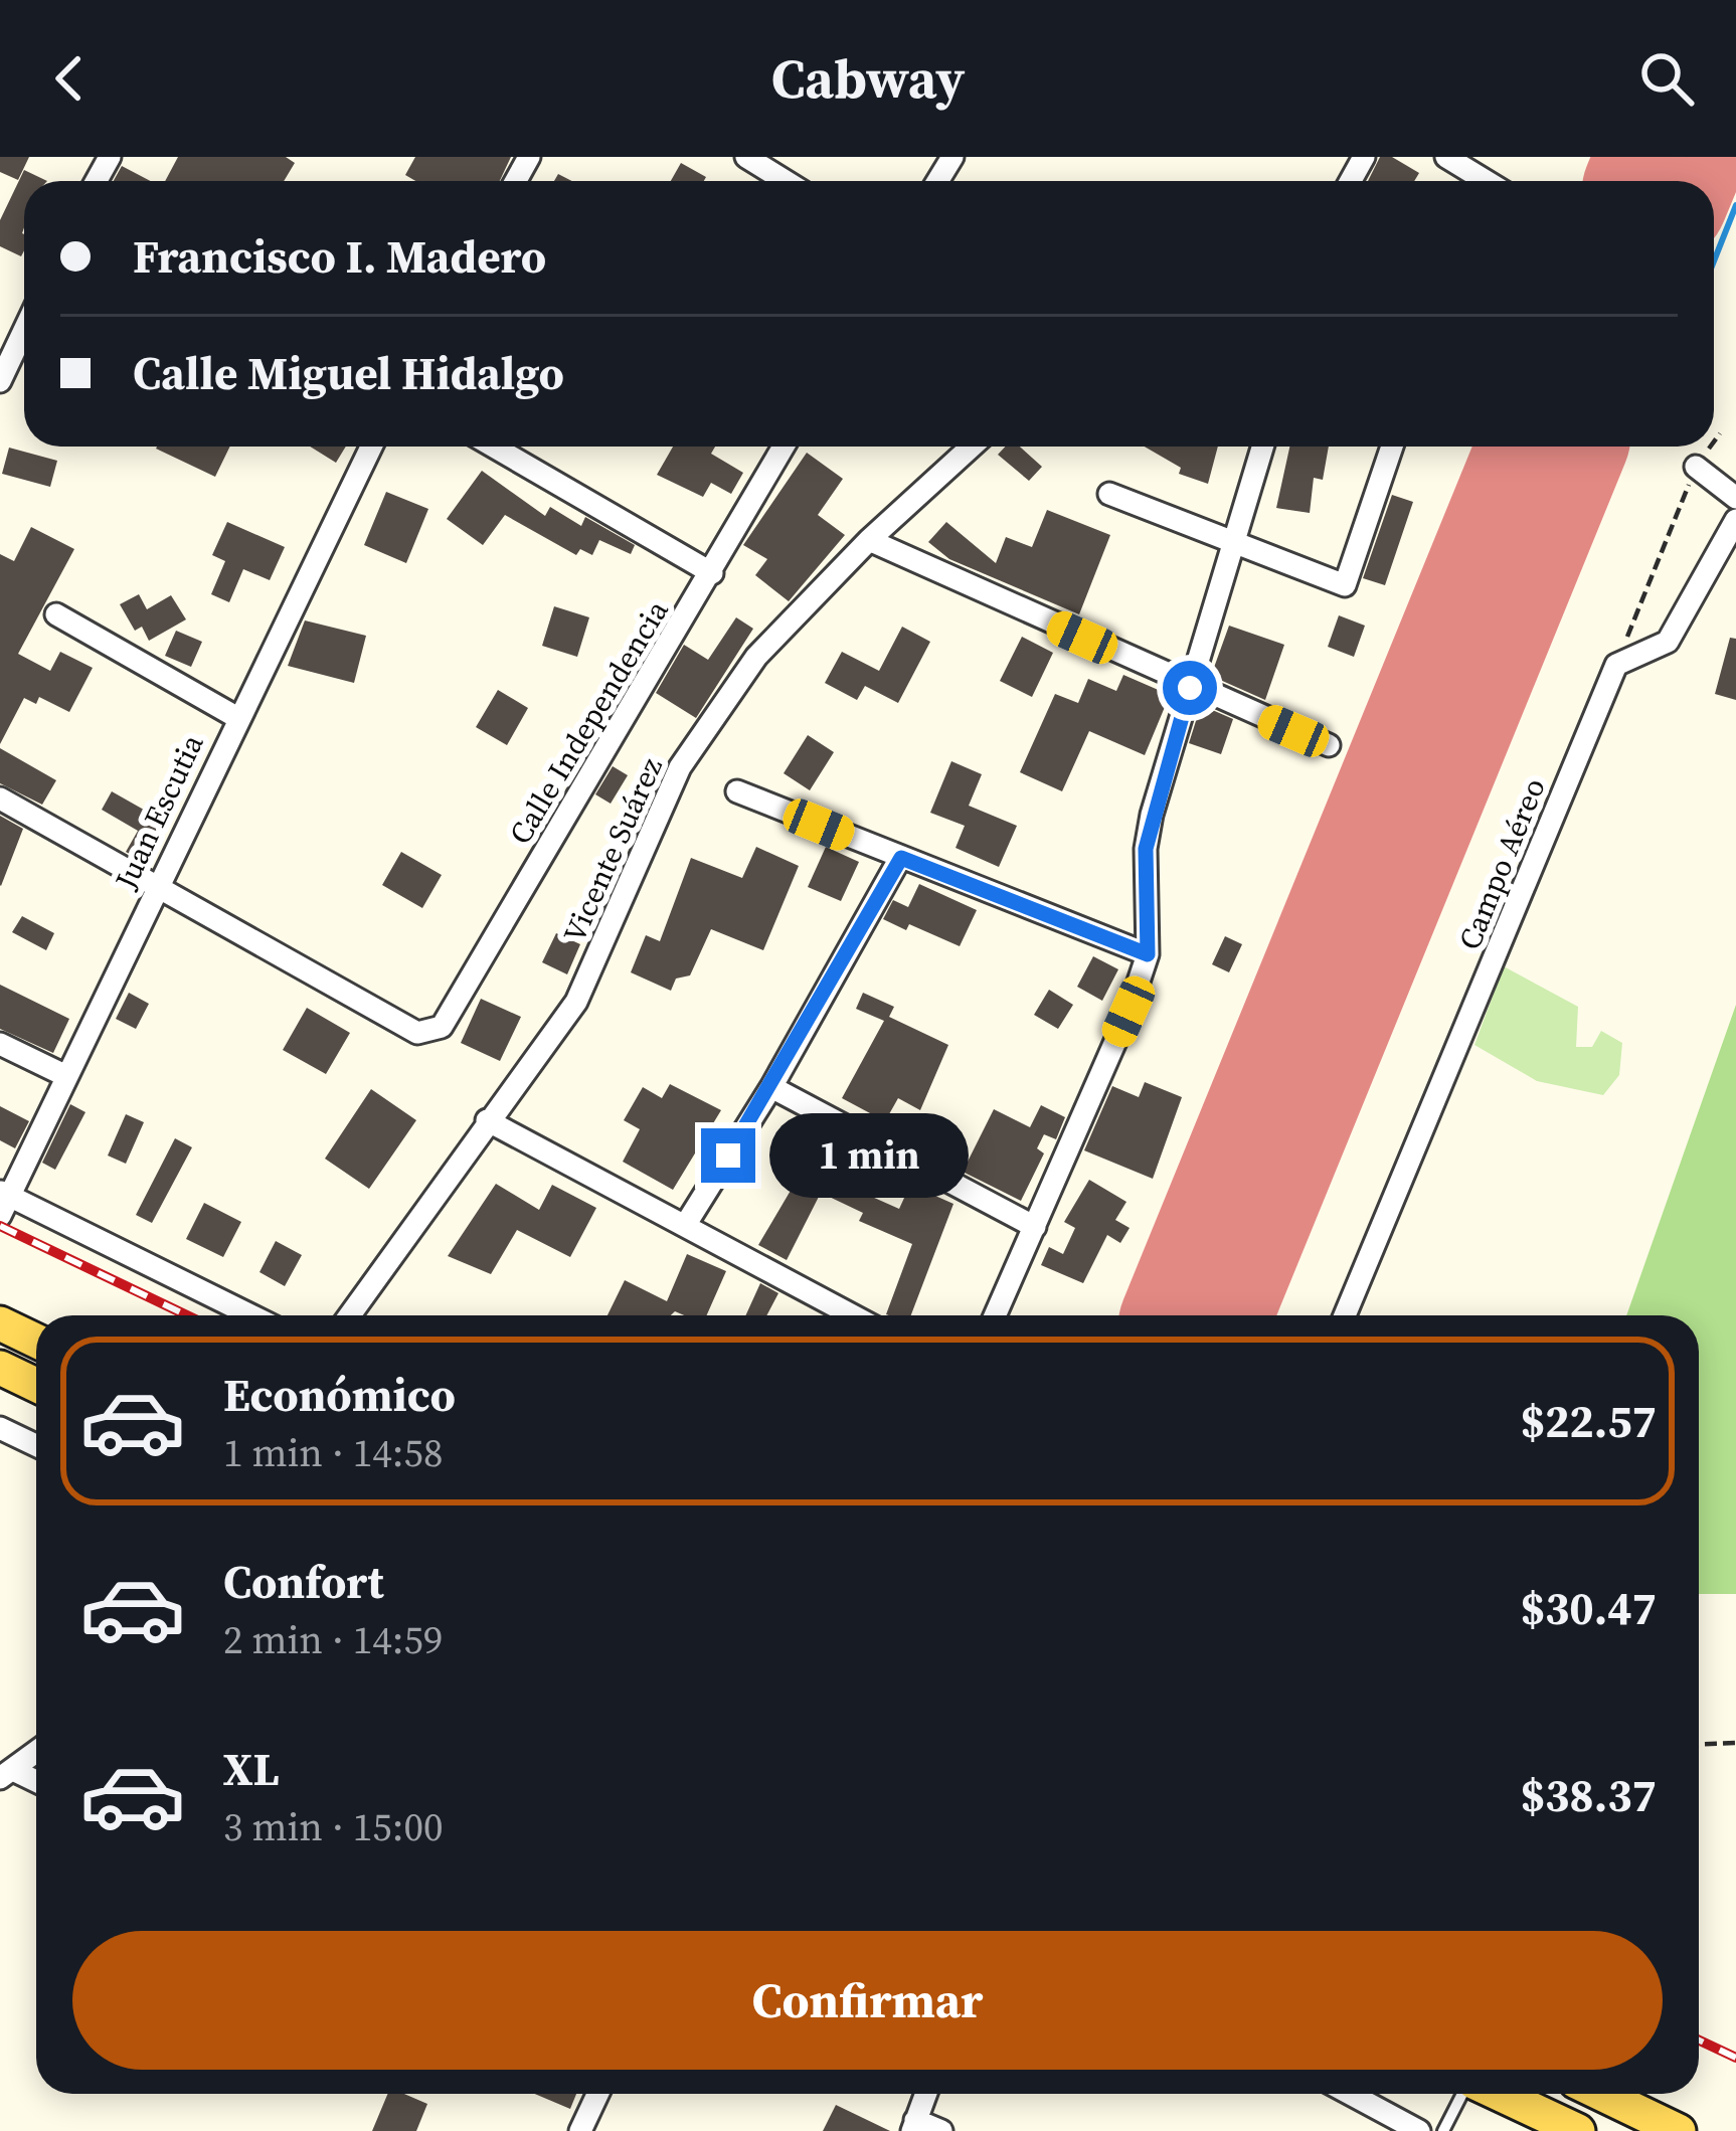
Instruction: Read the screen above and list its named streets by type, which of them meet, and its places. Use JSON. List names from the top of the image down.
{
  "streets": {
    "street": [
      "Calle Independencia",
      "Juan Escutia",
      "Vicente Suárez",
      "Campo Aéreo"
    ]
  },
  "crossings": [
    ["Calle Independencia", "Juan Escutia"]
  ],
  "page": {
    "header": "Cabway",
    "banner": ["Francisco I. Madero", "Calle Miguel Hidalgo"],
    "bubble": "1 min",
    "list": [
      {
        "name": "Económico",
        "note": "1 min · 14:58",
        "value": "$22.57"
      },
      {
        "name": "Confort",
        "note": "2 min · 14:59",
        "value": "$30.47"
      },
      {
        "name": "XL",
        "note": "3 min · 15:00",
        "value": "$38.37"
      }
    ],
    "buttons": "Confirmar"
  }
}
